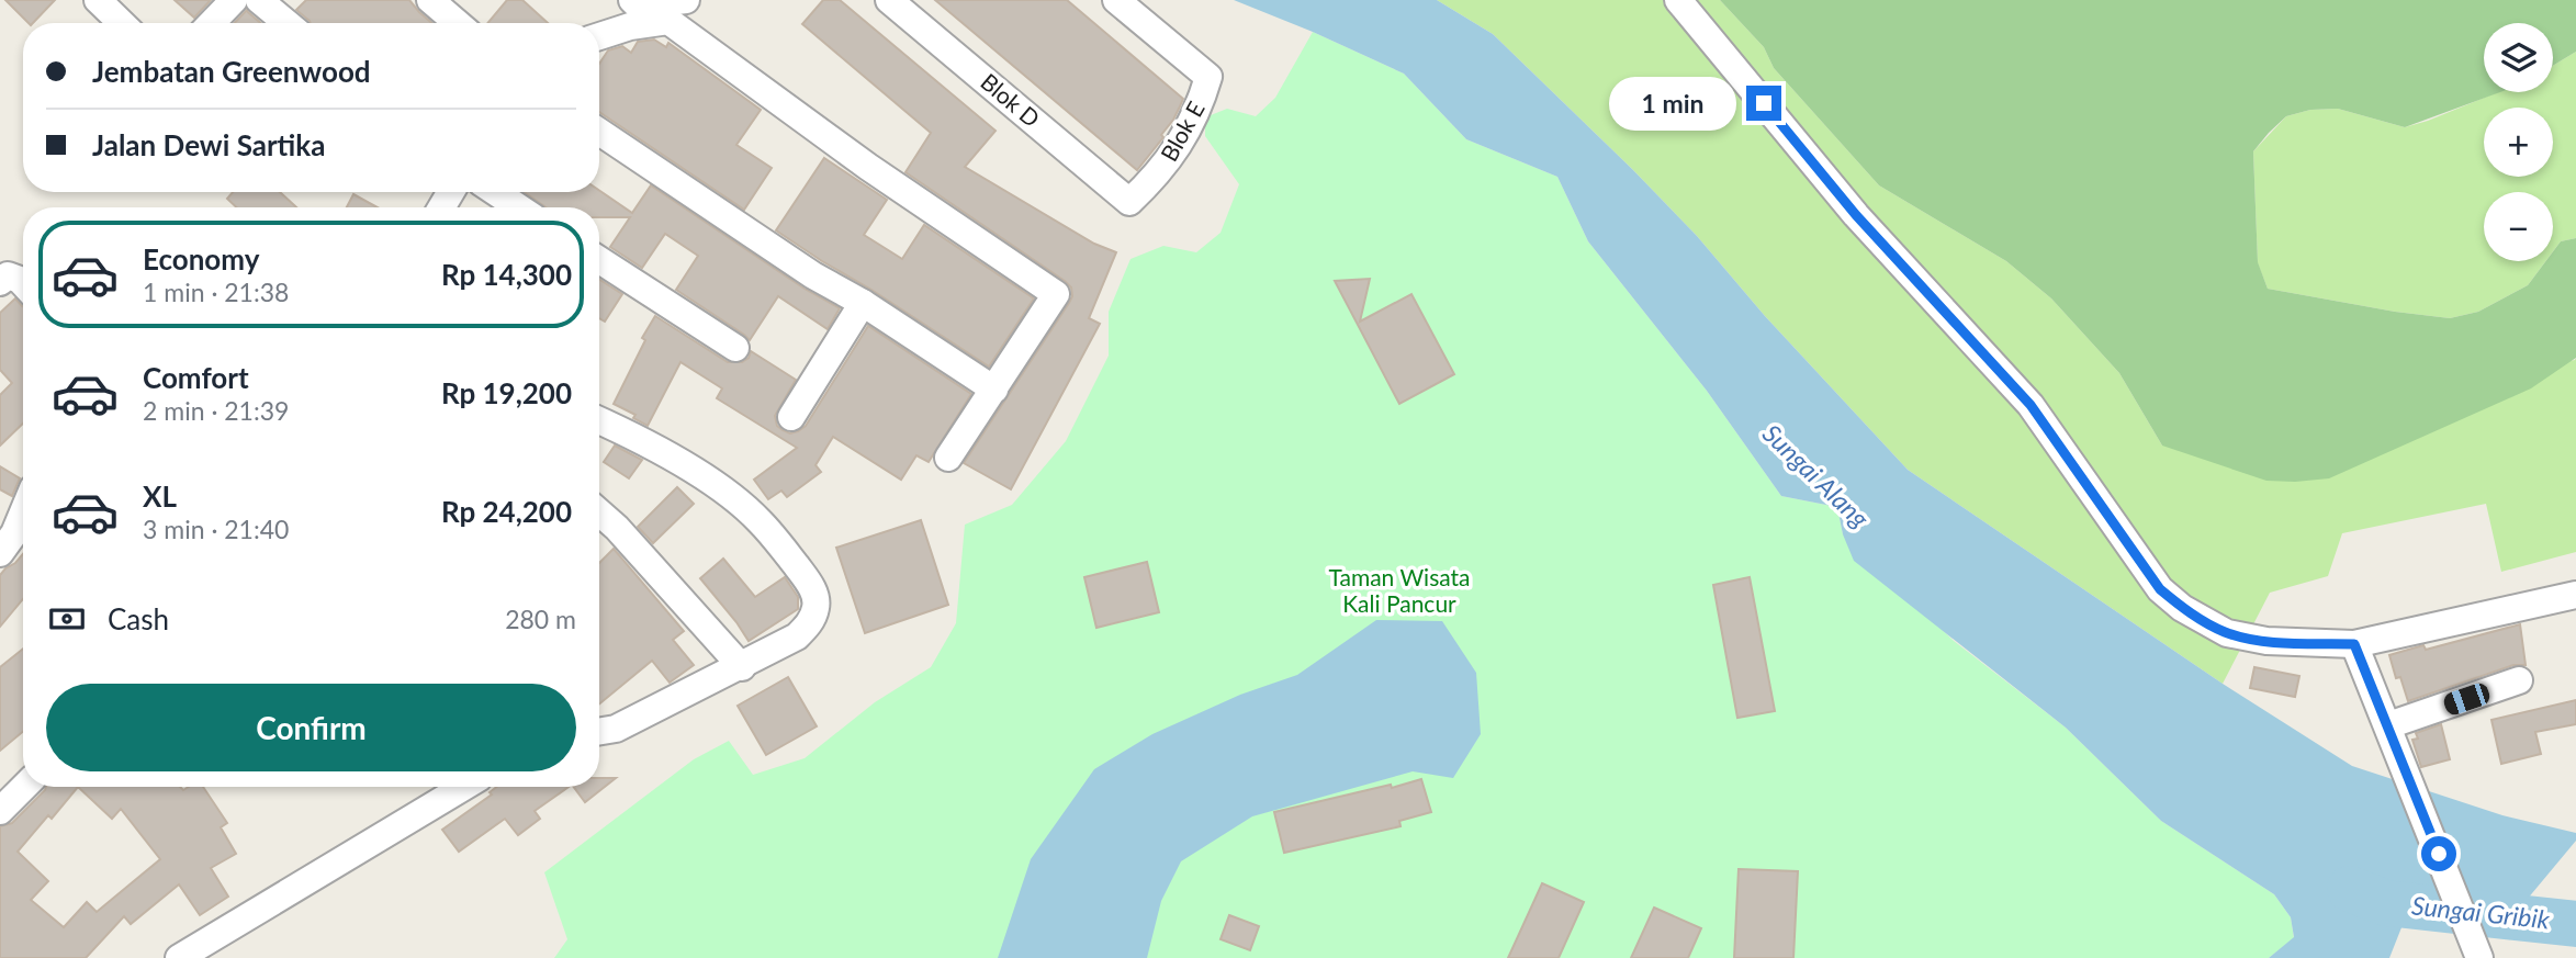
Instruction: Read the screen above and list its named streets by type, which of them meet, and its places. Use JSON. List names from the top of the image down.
{
  "streets": {
    "street": ["Blok D", "Blok E"]
  },
  "crossings": [
    ["Blok D", "Blok E"]
  ],
  "water": ["Sungai Alang", "Sungai Gribik"],
  "parks": ["Taman Wisata Kali Pancur"],
  "page": {
    "map_buttons": ["+", "−"],
    "banner": ["Jembatan Greenwood", "Jalan Dewi Sartika"],
    "bubble": "1 min",
    "list": [
      {
        "name": "Economy",
        "note": "1 min · 21:38",
        "value": "Rp 14,300"
      },
      {
        "name": "Comfort",
        "note": "2 min · 21:39",
        "value": "Rp 19,200"
      },
      {
        "name": "XL",
        "note": "3 min · 21:40",
        "value": "Rp 24,200"
      }
    ],
    "pay": ["Cash", "280 m"],
    "buttons": "Confirm"
  }
}
